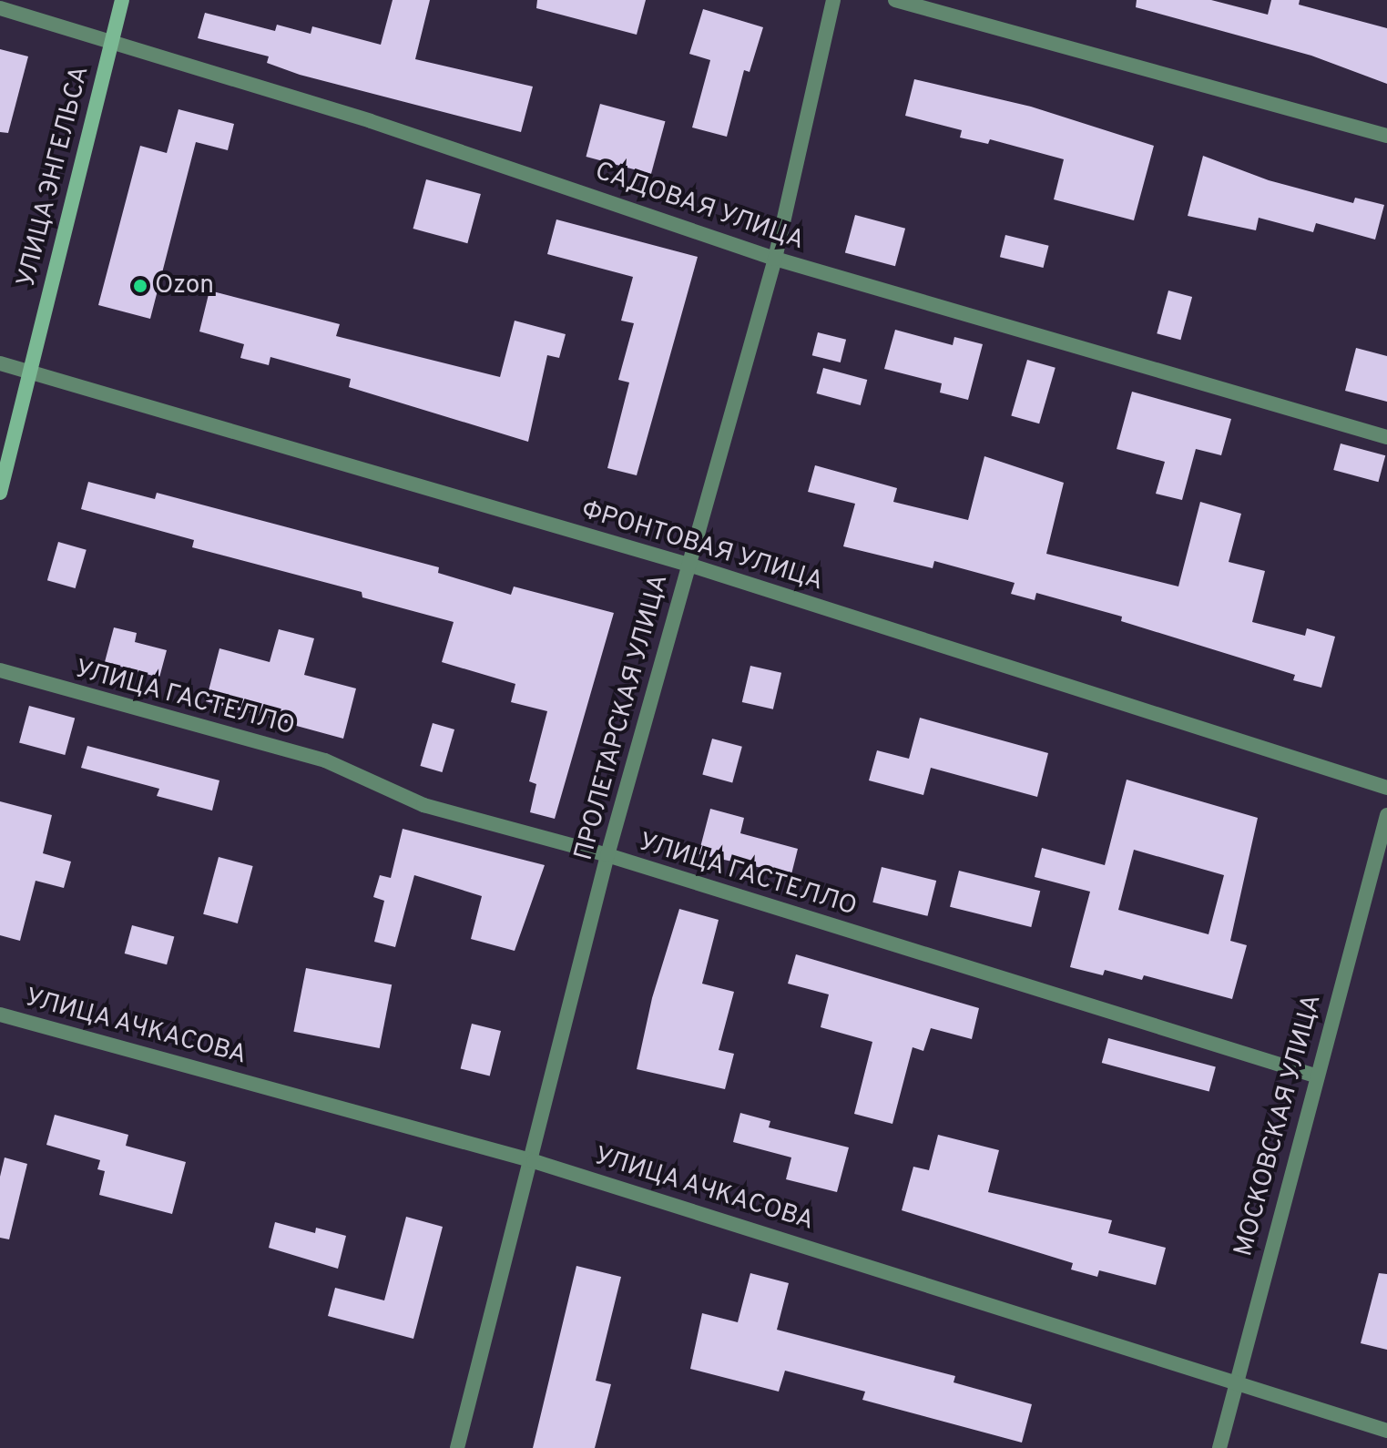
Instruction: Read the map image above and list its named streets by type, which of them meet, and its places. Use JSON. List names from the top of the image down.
{
  "streets": {
    "main road": ["УЛИЦА ЭНГЕЛЬСА"],
    "street": [
      "САДОВАЯ УЛИЦА",
      "ФРОНТОВАЯ УЛИЦА",
      "УЛИЦА ГАСТЕЛЛО",
      "ПРОЛЕТАРСКАЯ УЛИЦА",
      "УЛИЦА АЧКАСОВА",
      "МОСКОВСКАЯ УЛИЦА"
    ]
  },
  "crossings": [
    ["УЛИЦА ЭНГЕЛЬСА", "САДОВАЯ УЛИЦА"],
    ["УЛИЦА ЭНГЕЛЬСА", "ФРОНТОВАЯ УЛИЦА"],
    ["САДОВАЯ УЛИЦА", "ПРОЛЕТАРСКАЯ УЛИЦА"],
    ["ФРОНТОВАЯ УЛИЦА", "ПРОЛЕТАРСКАЯ УЛИЦА"],
    ["УЛИЦА ГАСТЕЛЛО", "ПРОЛЕТАРСКАЯ УЛИЦА"],
    ["УЛИЦА ГАСТЕЛЛО", "МОСКОВСКАЯ УЛИЦА"],
    ["ПРОЛЕТАРСКАЯ УЛИЦА", "УЛИЦА АЧКАСОВА"],
    ["УЛИЦА АЧКАСОВА", "МОСКОВСКАЯ УЛИЦА"]
  ],
  "places": ["Ozon"]
}
